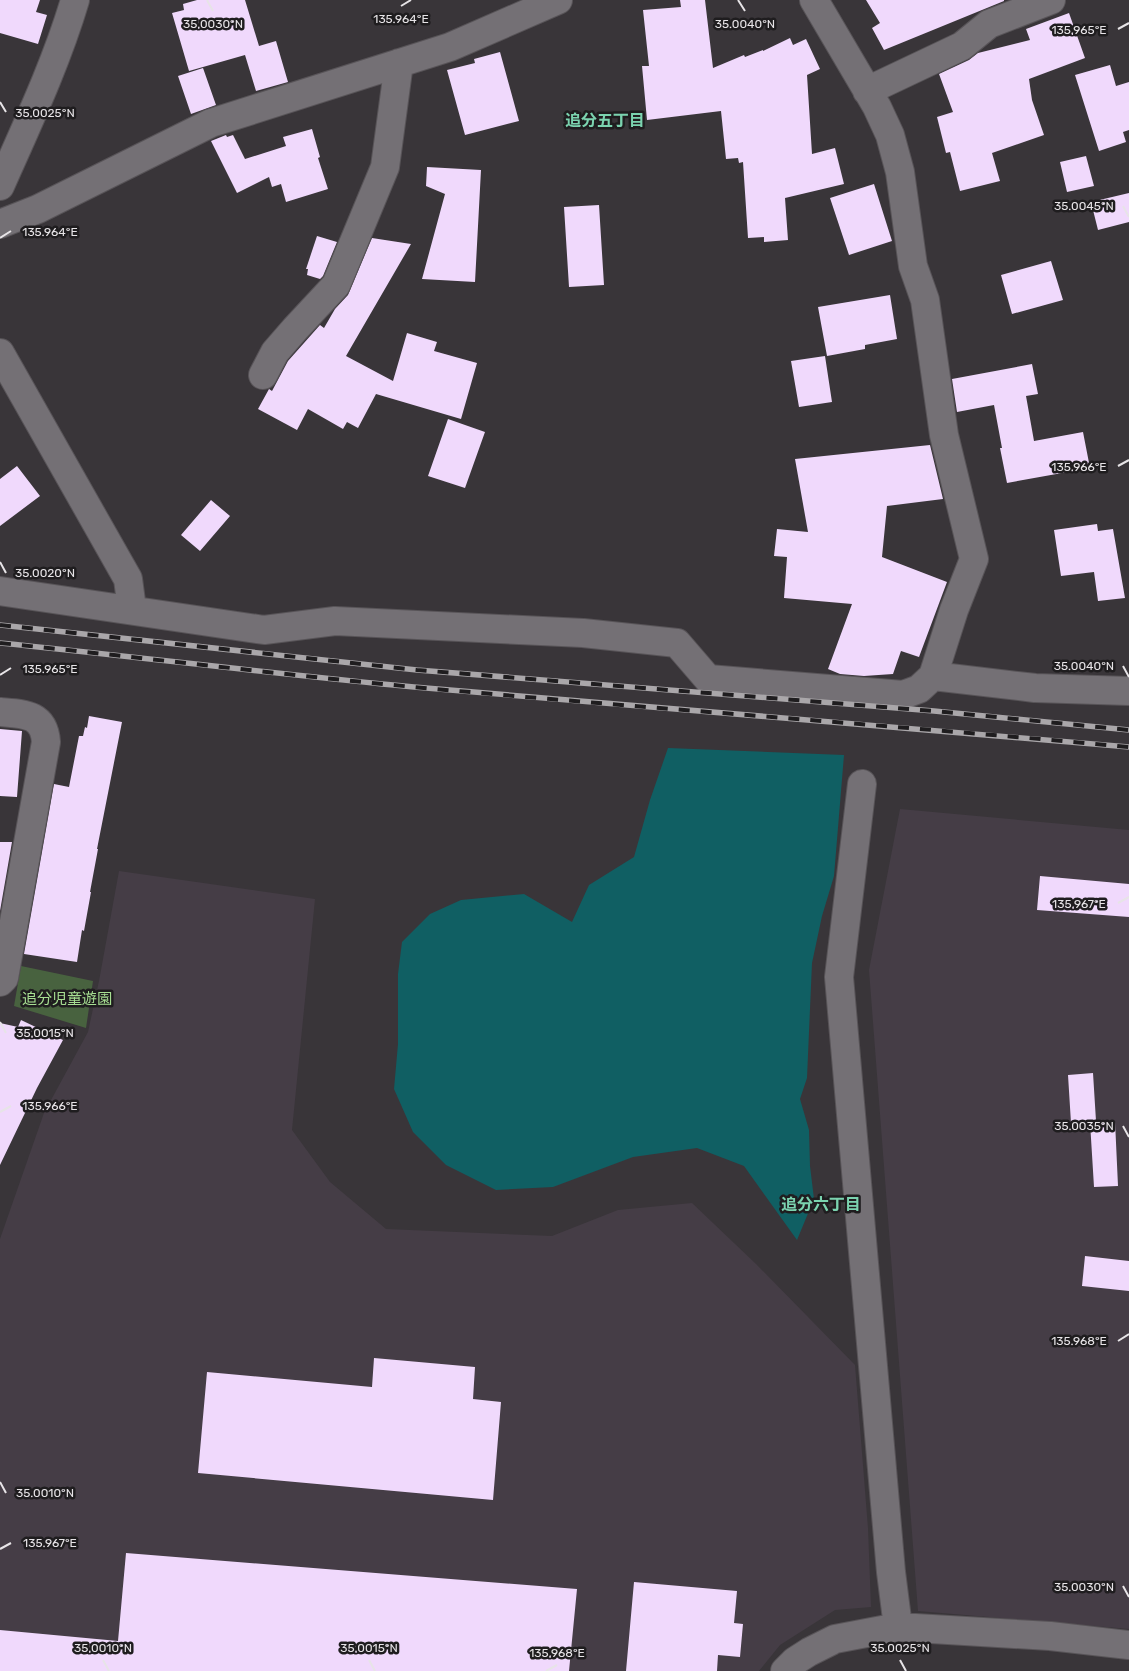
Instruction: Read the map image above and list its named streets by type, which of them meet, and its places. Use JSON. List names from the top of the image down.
{
  "districts": ["追分五丁目", "追分六丁目"],
  "parks": ["追分児童遊園"],
  "coordinates": [
    "135.964°E",
    "35.0030°N",
    "35.0040°N",
    "135.965°E",
    "35.0025°N",
    "35.0045°N",
    "135.966°E",
    "35.0020°N",
    "135.967°E",
    "35.0015°N",
    "35.0035°N",
    "135.968°E",
    "35.0010°N"
  ]
}
